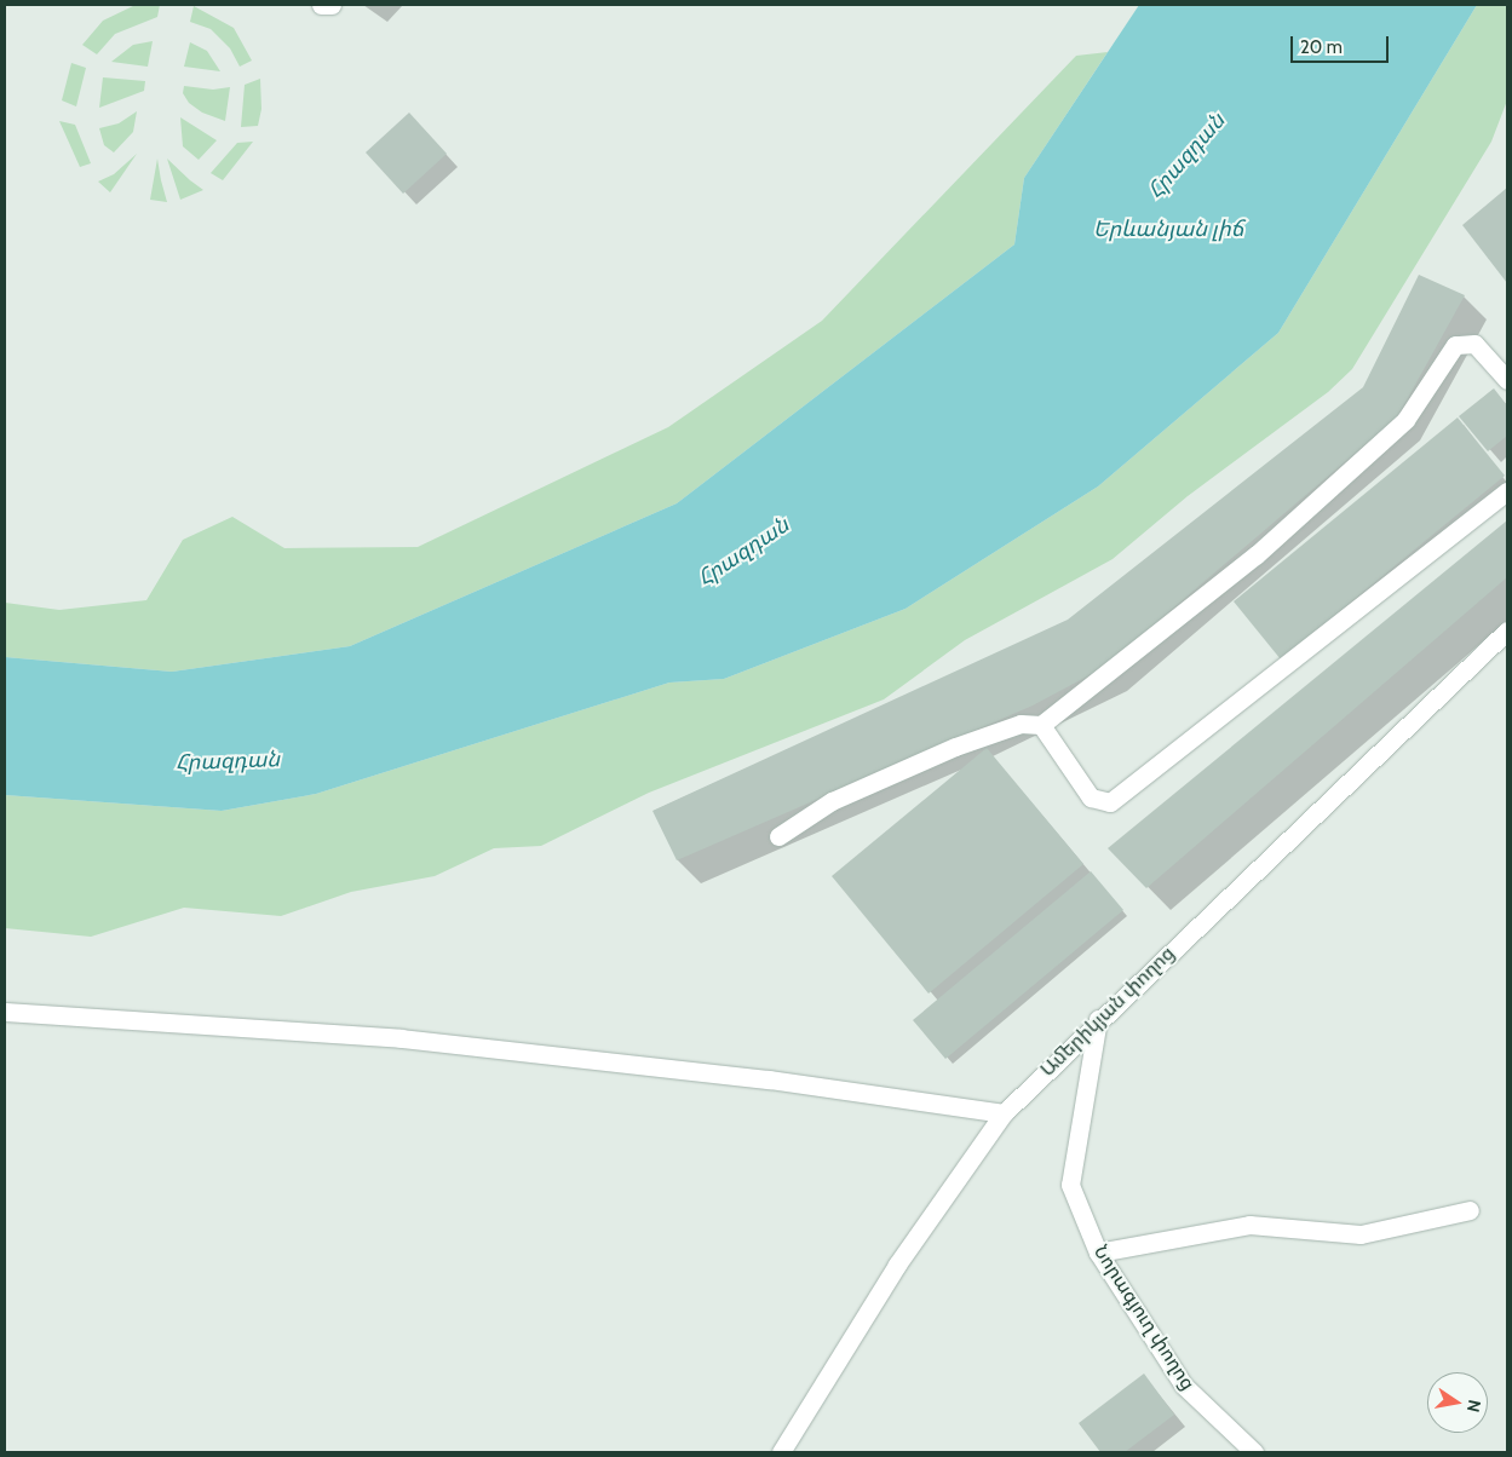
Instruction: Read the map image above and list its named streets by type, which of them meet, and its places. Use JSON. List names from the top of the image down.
{
  "streets": {
    "street": ["Ամերիկյան փողոց", "Նորագյուղ փողոց"]
  },
  "crossings": [
    ["Ամերիկյան փողոց", "Նորագյուղ փողոց"]
  ],
  "water": ["Հրազդան", "Երևանյան լիճ"],
  "scale_bar": "20 m",
  "north": "right"
}
